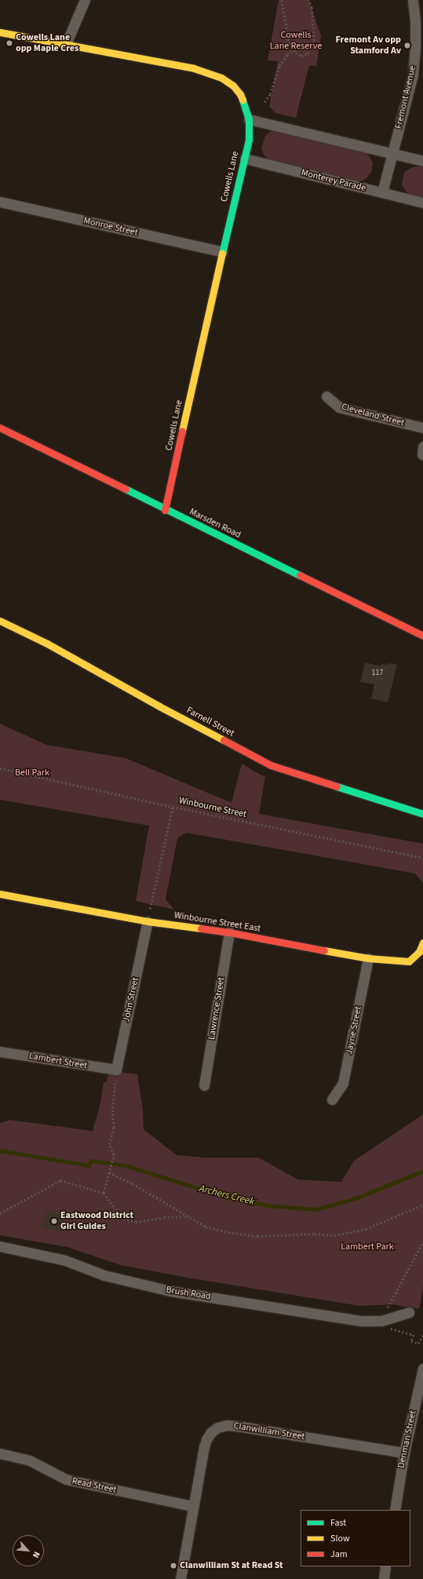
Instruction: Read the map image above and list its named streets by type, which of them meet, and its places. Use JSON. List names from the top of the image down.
{
  "streets": {
    "street": [
      "Fremont Avenue",
      "Cowells Lane",
      "Monterey Parade",
      "Monroe Street",
      "Cleveland Street",
      "Marsden Road",
      "Farnell Street",
      "Winbourne Street East",
      "John Street",
      "Lawrence Street",
      "Jayne Street",
      "Lambert Street",
      "Brush Road",
      "Clanwilliam Street",
      "Denman Street",
      "Read Street"
    ],
    "path": ["Winbourne Street"]
  },
  "crossings": [
    ["Fremont Avenue", "Monterey Parade"],
    ["Cowells Lane", "Monterey Parade"],
    ["Cowells Lane", "Monroe Street"],
    ["Cowells Lane", "Marsden Road"],
    ["Winbourne Street East", "John Street"],
    ["Winbourne Street East", "Lawrence Street"],
    ["Winbourne Street East", "Jayne Street"],
    ["John Street", "Lambert Street"],
    ["Clanwilliam Street", "Denman Street"],
    ["Clanwilliam Street", "Read Street"]
  ],
  "water": ["Archers Creek"],
  "parks": ["Cowells Lane Reserve", "Bell Park", "Lambert Park"],
  "places": [
    "Cowells Lane opp Maple Cres",
    "Fremont Av opp Stamford Av",
    "Eastwood District Girl Guides",
    "Clanwilliam St at Read St"
  ],
  "house_numbers": ["117"],
  "legend": ["Fast", "Slow", "Jam"],
  "north": "bottom right"
}
